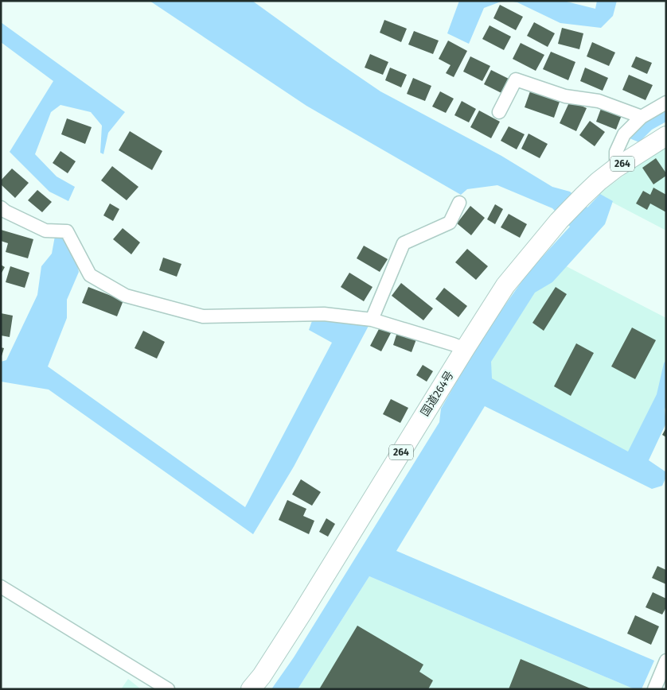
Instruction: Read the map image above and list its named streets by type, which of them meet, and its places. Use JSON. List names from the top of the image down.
{
  "streets": {
    "highway": ["264", "国道264号"]
  }
}
